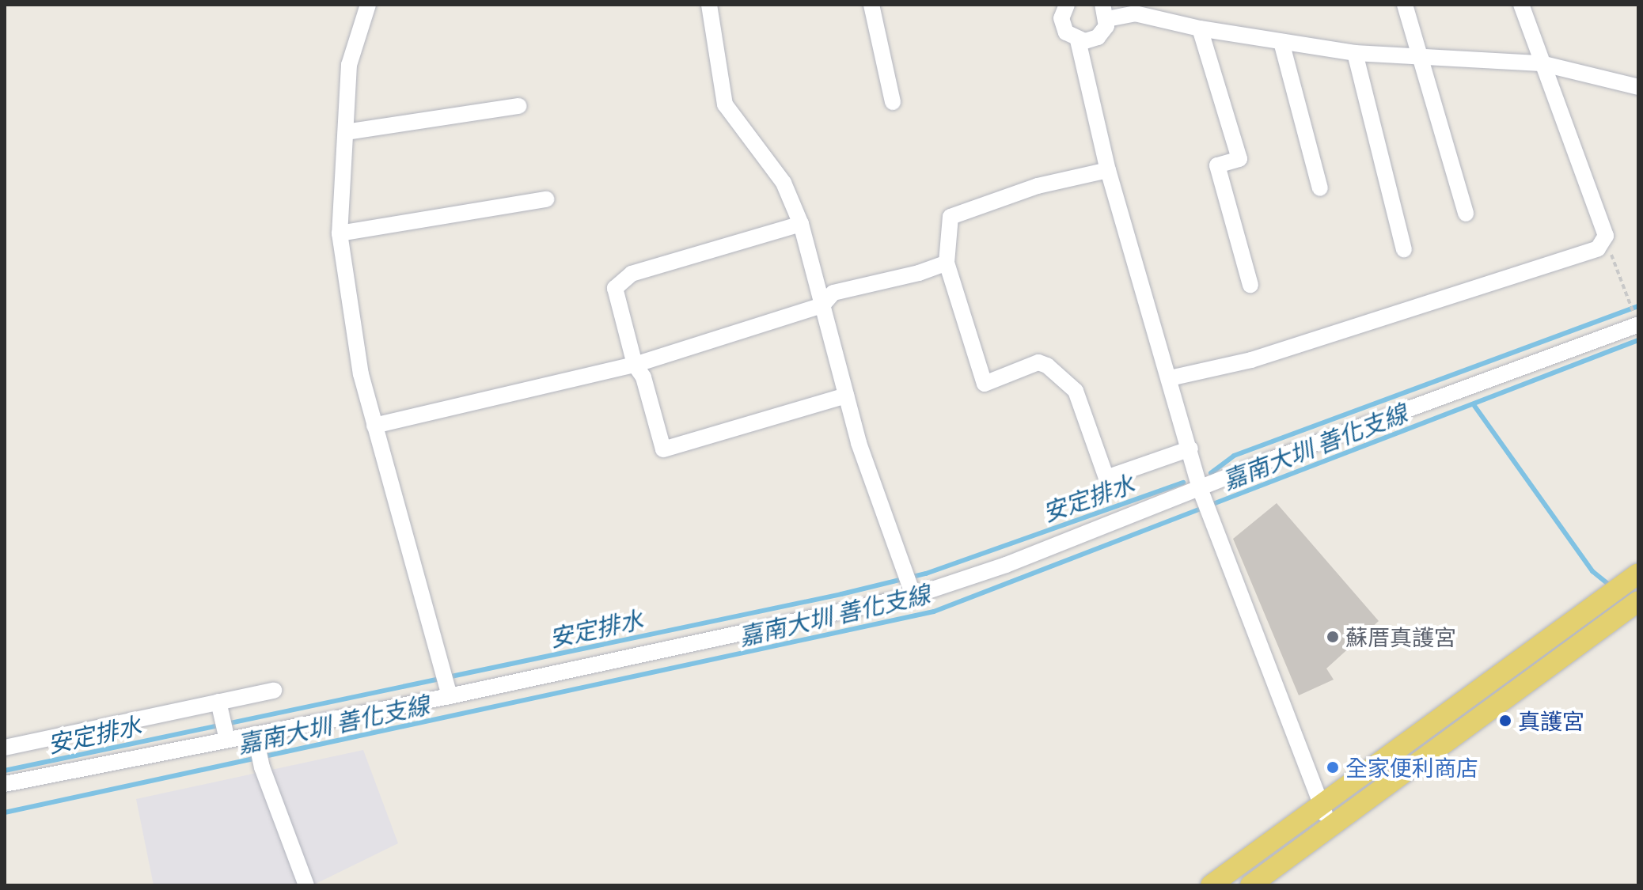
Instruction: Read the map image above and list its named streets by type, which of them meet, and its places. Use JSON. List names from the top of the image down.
{
  "water": ["嘉南大圳 善化支線", "安定排水"],
  "places": ["蘇厝真護宮", "真護宮", "全家便利商店"]
}
